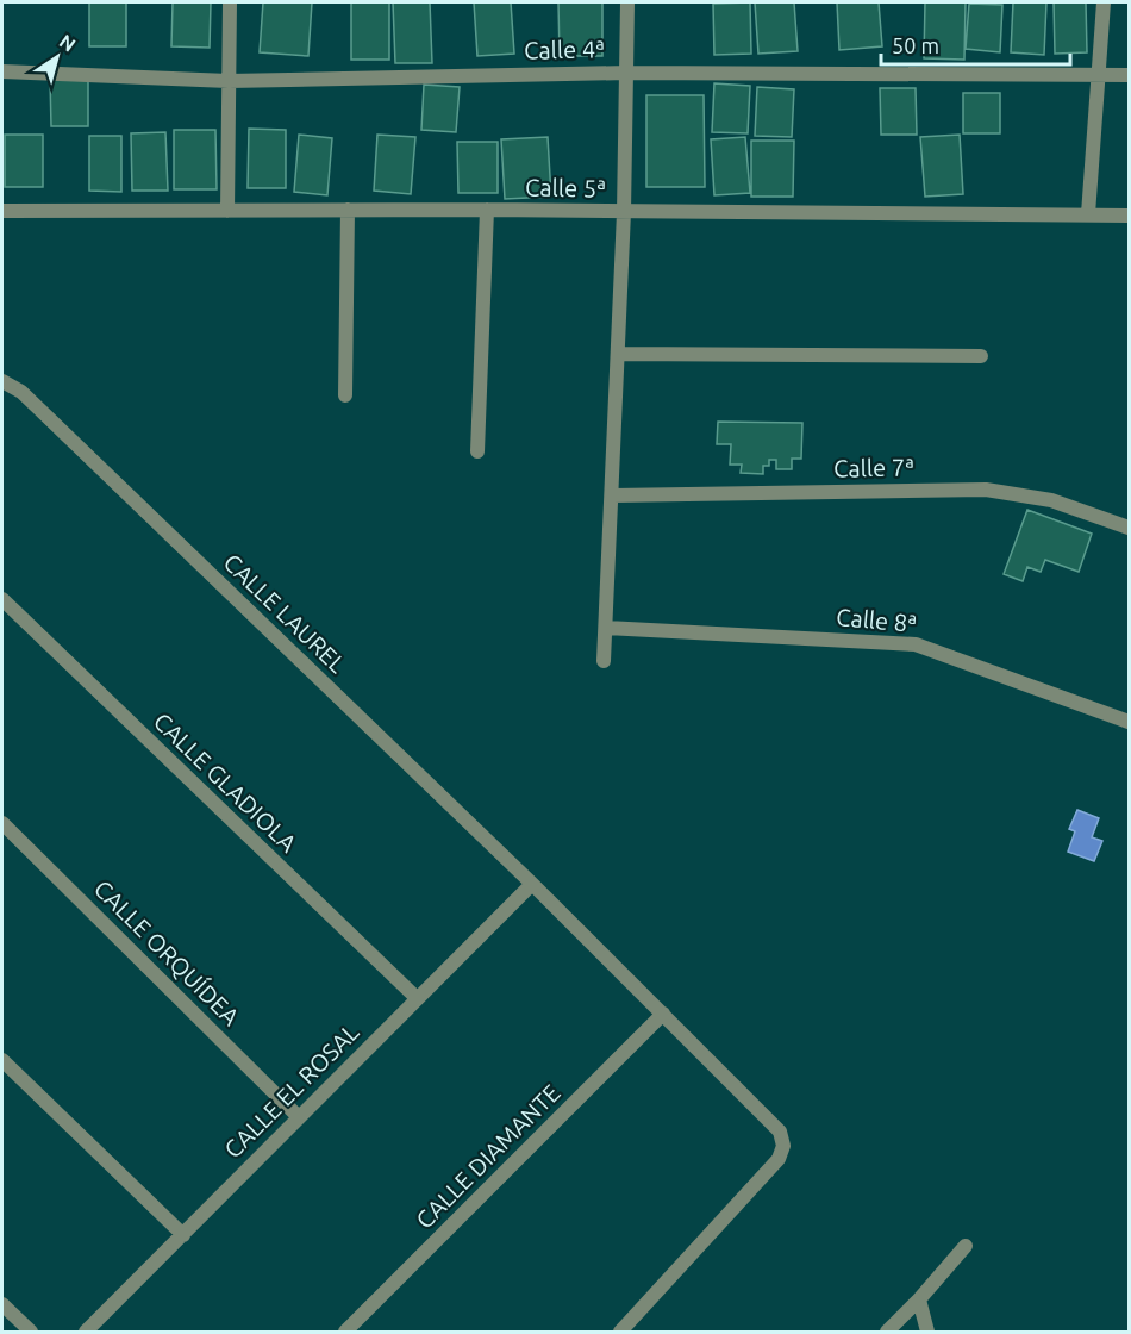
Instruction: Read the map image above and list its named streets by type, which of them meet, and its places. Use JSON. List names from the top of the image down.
{
  "streets": {
    "street": [
      "Calle 4ª",
      "Calle 5ª",
      "Calle 7ª",
      "CALLE LAUREL",
      "Calle 8ª",
      "CALLE GLADIOLA",
      "CALLE ORQUÍDEA",
      "CALLE EL ROSAL",
      "CALLE DIAMANTE"
    ]
  },
  "crossings": [
    ["CALLE LAUREL", "CALLE EL ROSAL"],
    ["CALLE LAUREL", "CALLE DIAMANTE"],
    ["CALLE GLADIOLA", "CALLE EL ROSAL"],
    ["CALLE ORQUÍDEA", "CALLE EL ROSAL"]
  ],
  "scale_bar": "50 m",
  "north": "top right"
}
